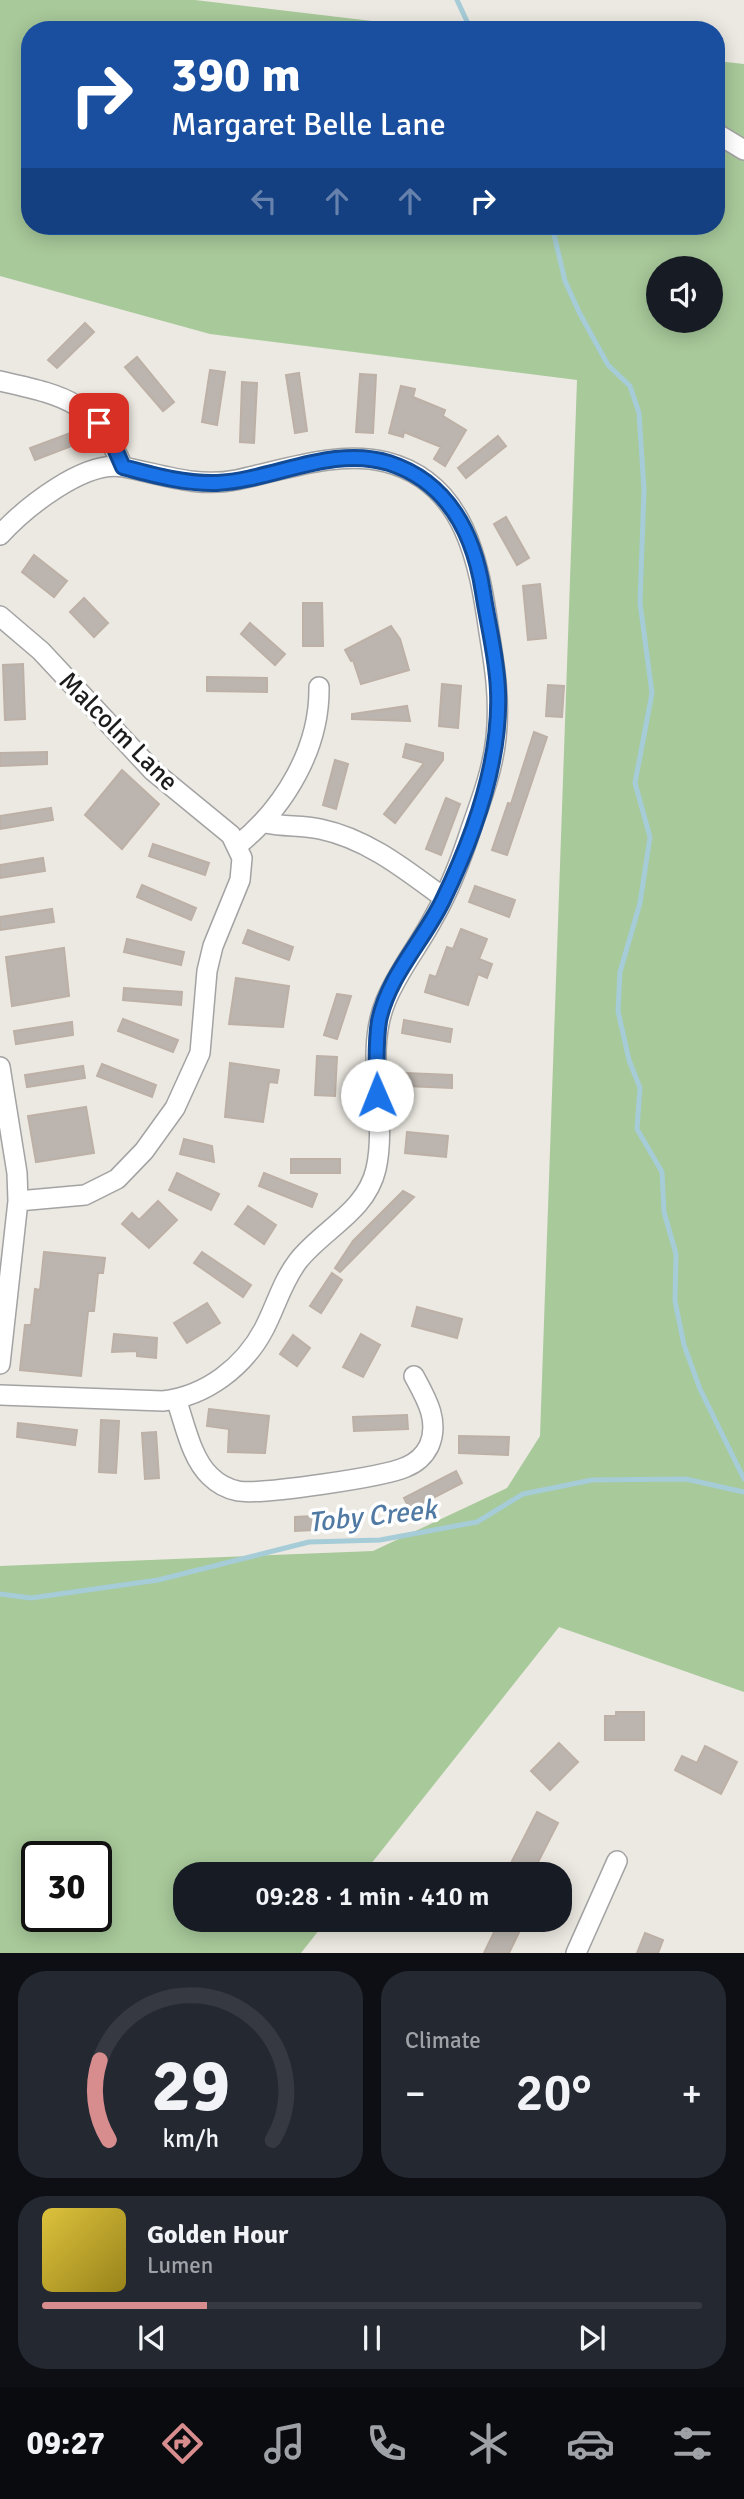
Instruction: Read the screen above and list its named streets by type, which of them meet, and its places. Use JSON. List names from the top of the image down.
{
  "streets": {
    "street": ["Malcolm Lane"]
  },
  "water": ["Toby Creek"],
  "page": {
    "turn": ["390 m", "Margaret Belle Lane"],
    "limit": "30",
    "trip": "09:28 · 1 min · 410 m",
    "tile": "Climate",
    "heat": ["−", "20°", "+"],
    "song": ["Golden Hour", "Lumen"],
    "tabs": "09:27",
    "gauge": ["29", "km/h"]
  }
}
